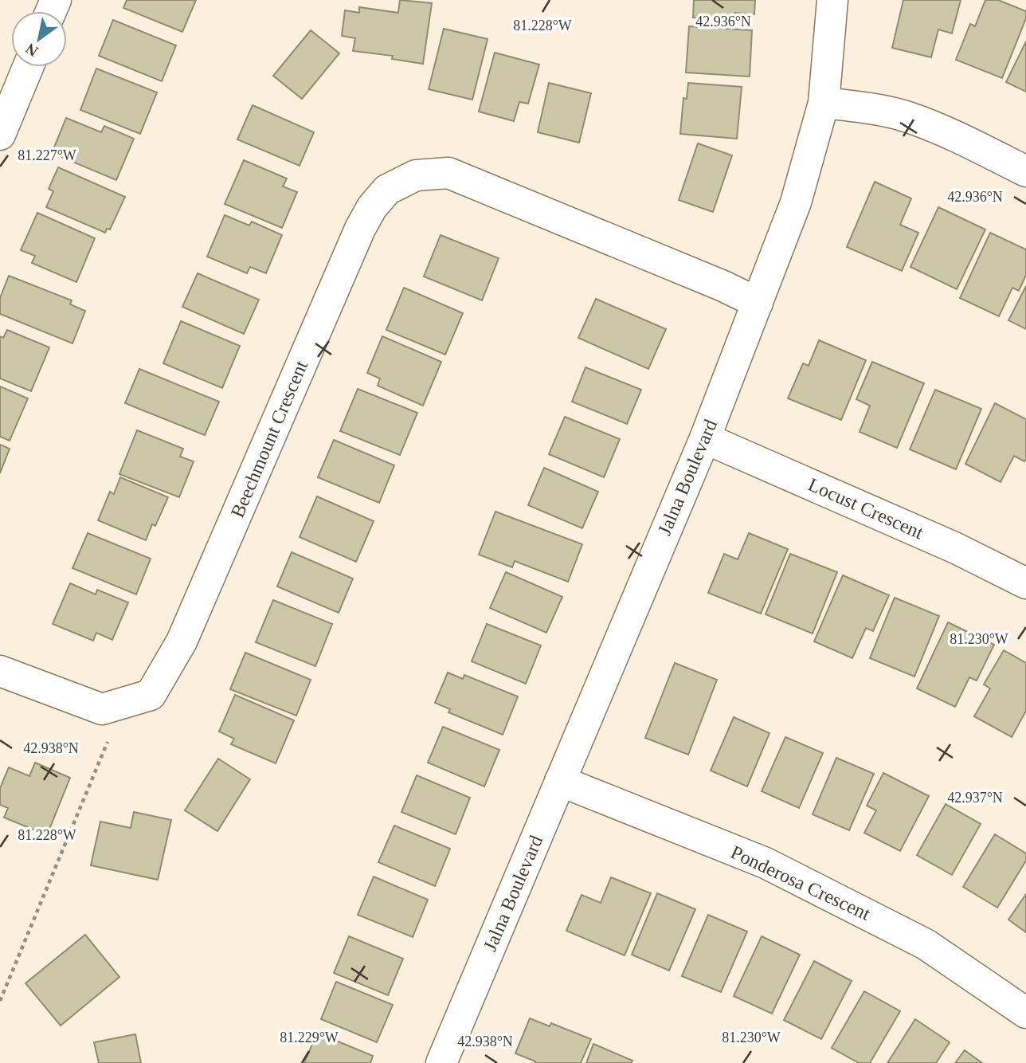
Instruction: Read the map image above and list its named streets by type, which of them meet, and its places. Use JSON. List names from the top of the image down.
{
  "streets": {
    "street": [
      "Beechmount Crescent",
      "Jalna Boulevard",
      "Locust Crescent",
      "Ponderosa Crescent"
    ]
  },
  "crossings": [
    ["Beechmount Crescent", "Jalna Boulevard"],
    ["Jalna Boulevard", "Locust Crescent"],
    ["Jalna Boulevard", "Ponderosa Crescent"]
  ],
  "north": "bottom left",
  "coordinates": [
    "42.936°N",
    "81.228°W",
    "81.227°W",
    "81.230°W",
    "42.938°N",
    "42.937°N",
    "81.229°W"
  ]
}
